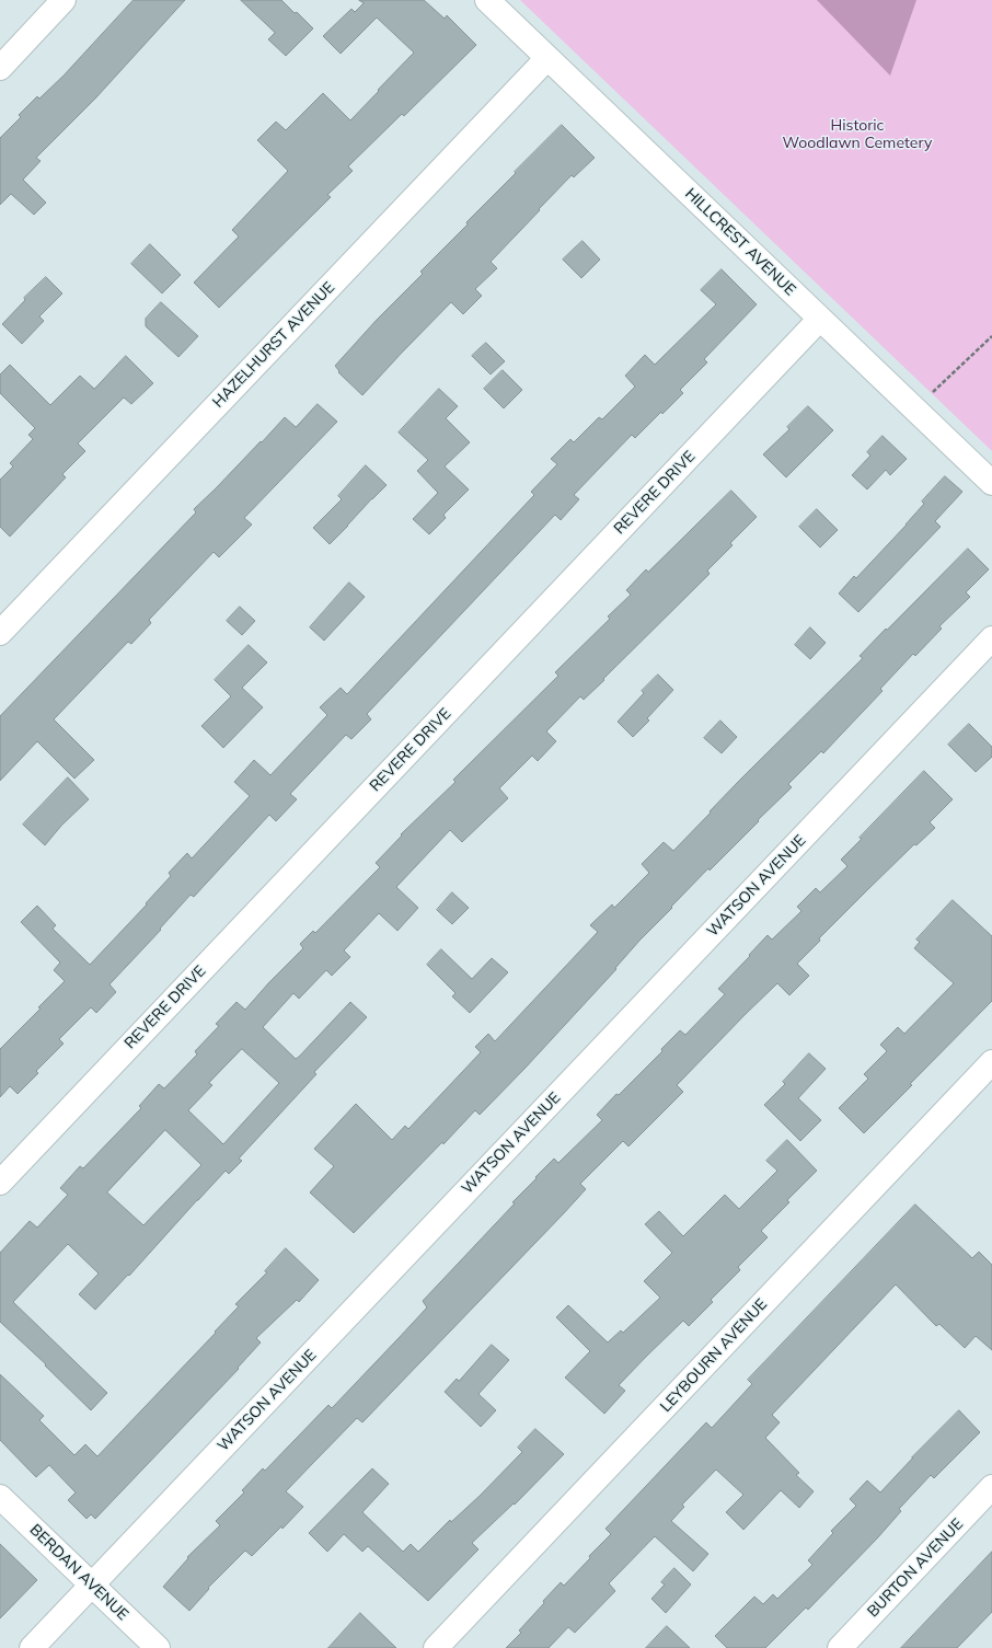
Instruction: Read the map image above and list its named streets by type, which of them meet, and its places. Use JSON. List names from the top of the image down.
{
  "streets": {
    "street": [
      "HILLCREST AVENUE",
      "HAZELHURST AVENUE",
      "REVERE DRIVE",
      "WATSON AVENUE",
      "LEYBOURN AVENUE",
      "BURTON AVENUE",
      "BERDAN AVENUE"
    ]
  },
  "crossings": [
    ["HILLCREST AVENUE", "HAZELHURST AVENUE"],
    ["HILLCREST AVENUE", "REVERE DRIVE"],
    ["WATSON AVENUE", "BERDAN AVENUE"]
  ],
  "parks": ["Historic Woodlawn Cemetery"]
}
